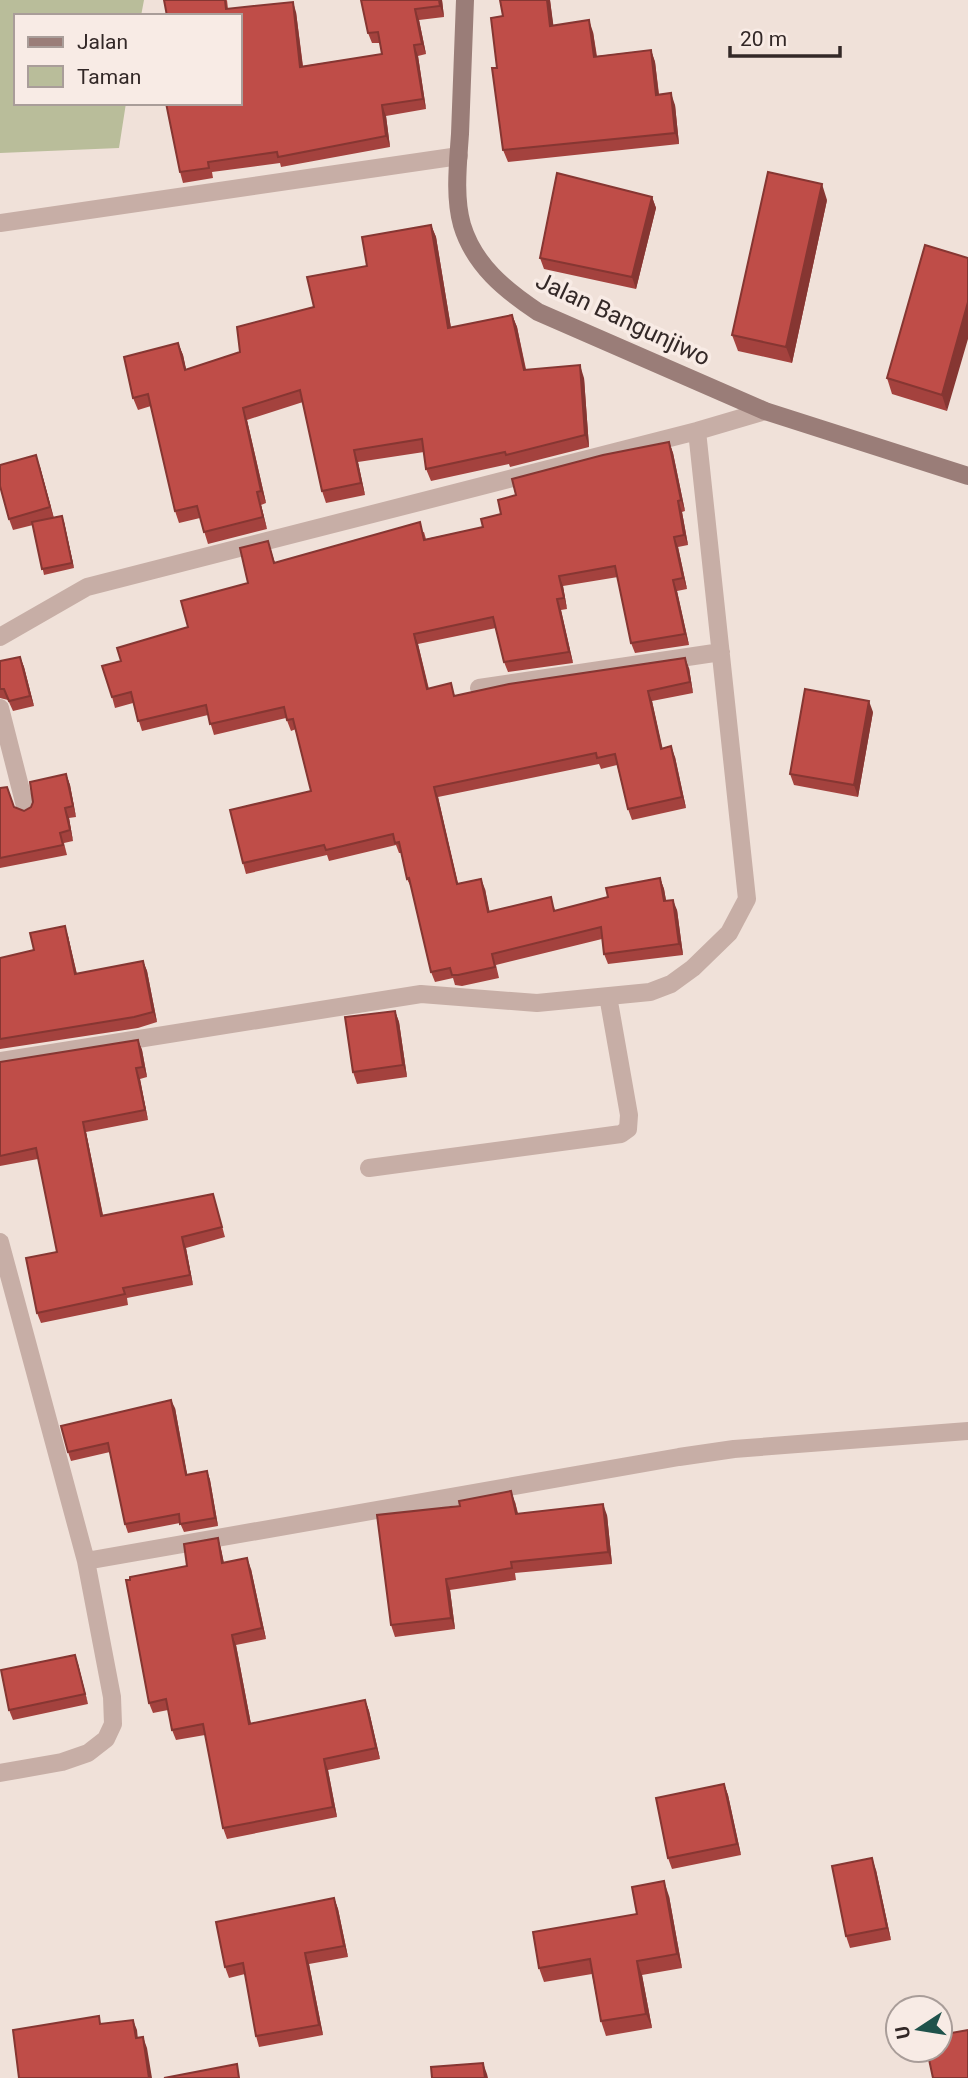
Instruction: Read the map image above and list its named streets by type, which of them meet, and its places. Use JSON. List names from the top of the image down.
{
  "streets": {
    "main road": ["Jalan Bangunjiwo"]
  },
  "legend": ["Jalan", "Taman"],
  "scale_bar": "20 m",
  "north": "left"
}
